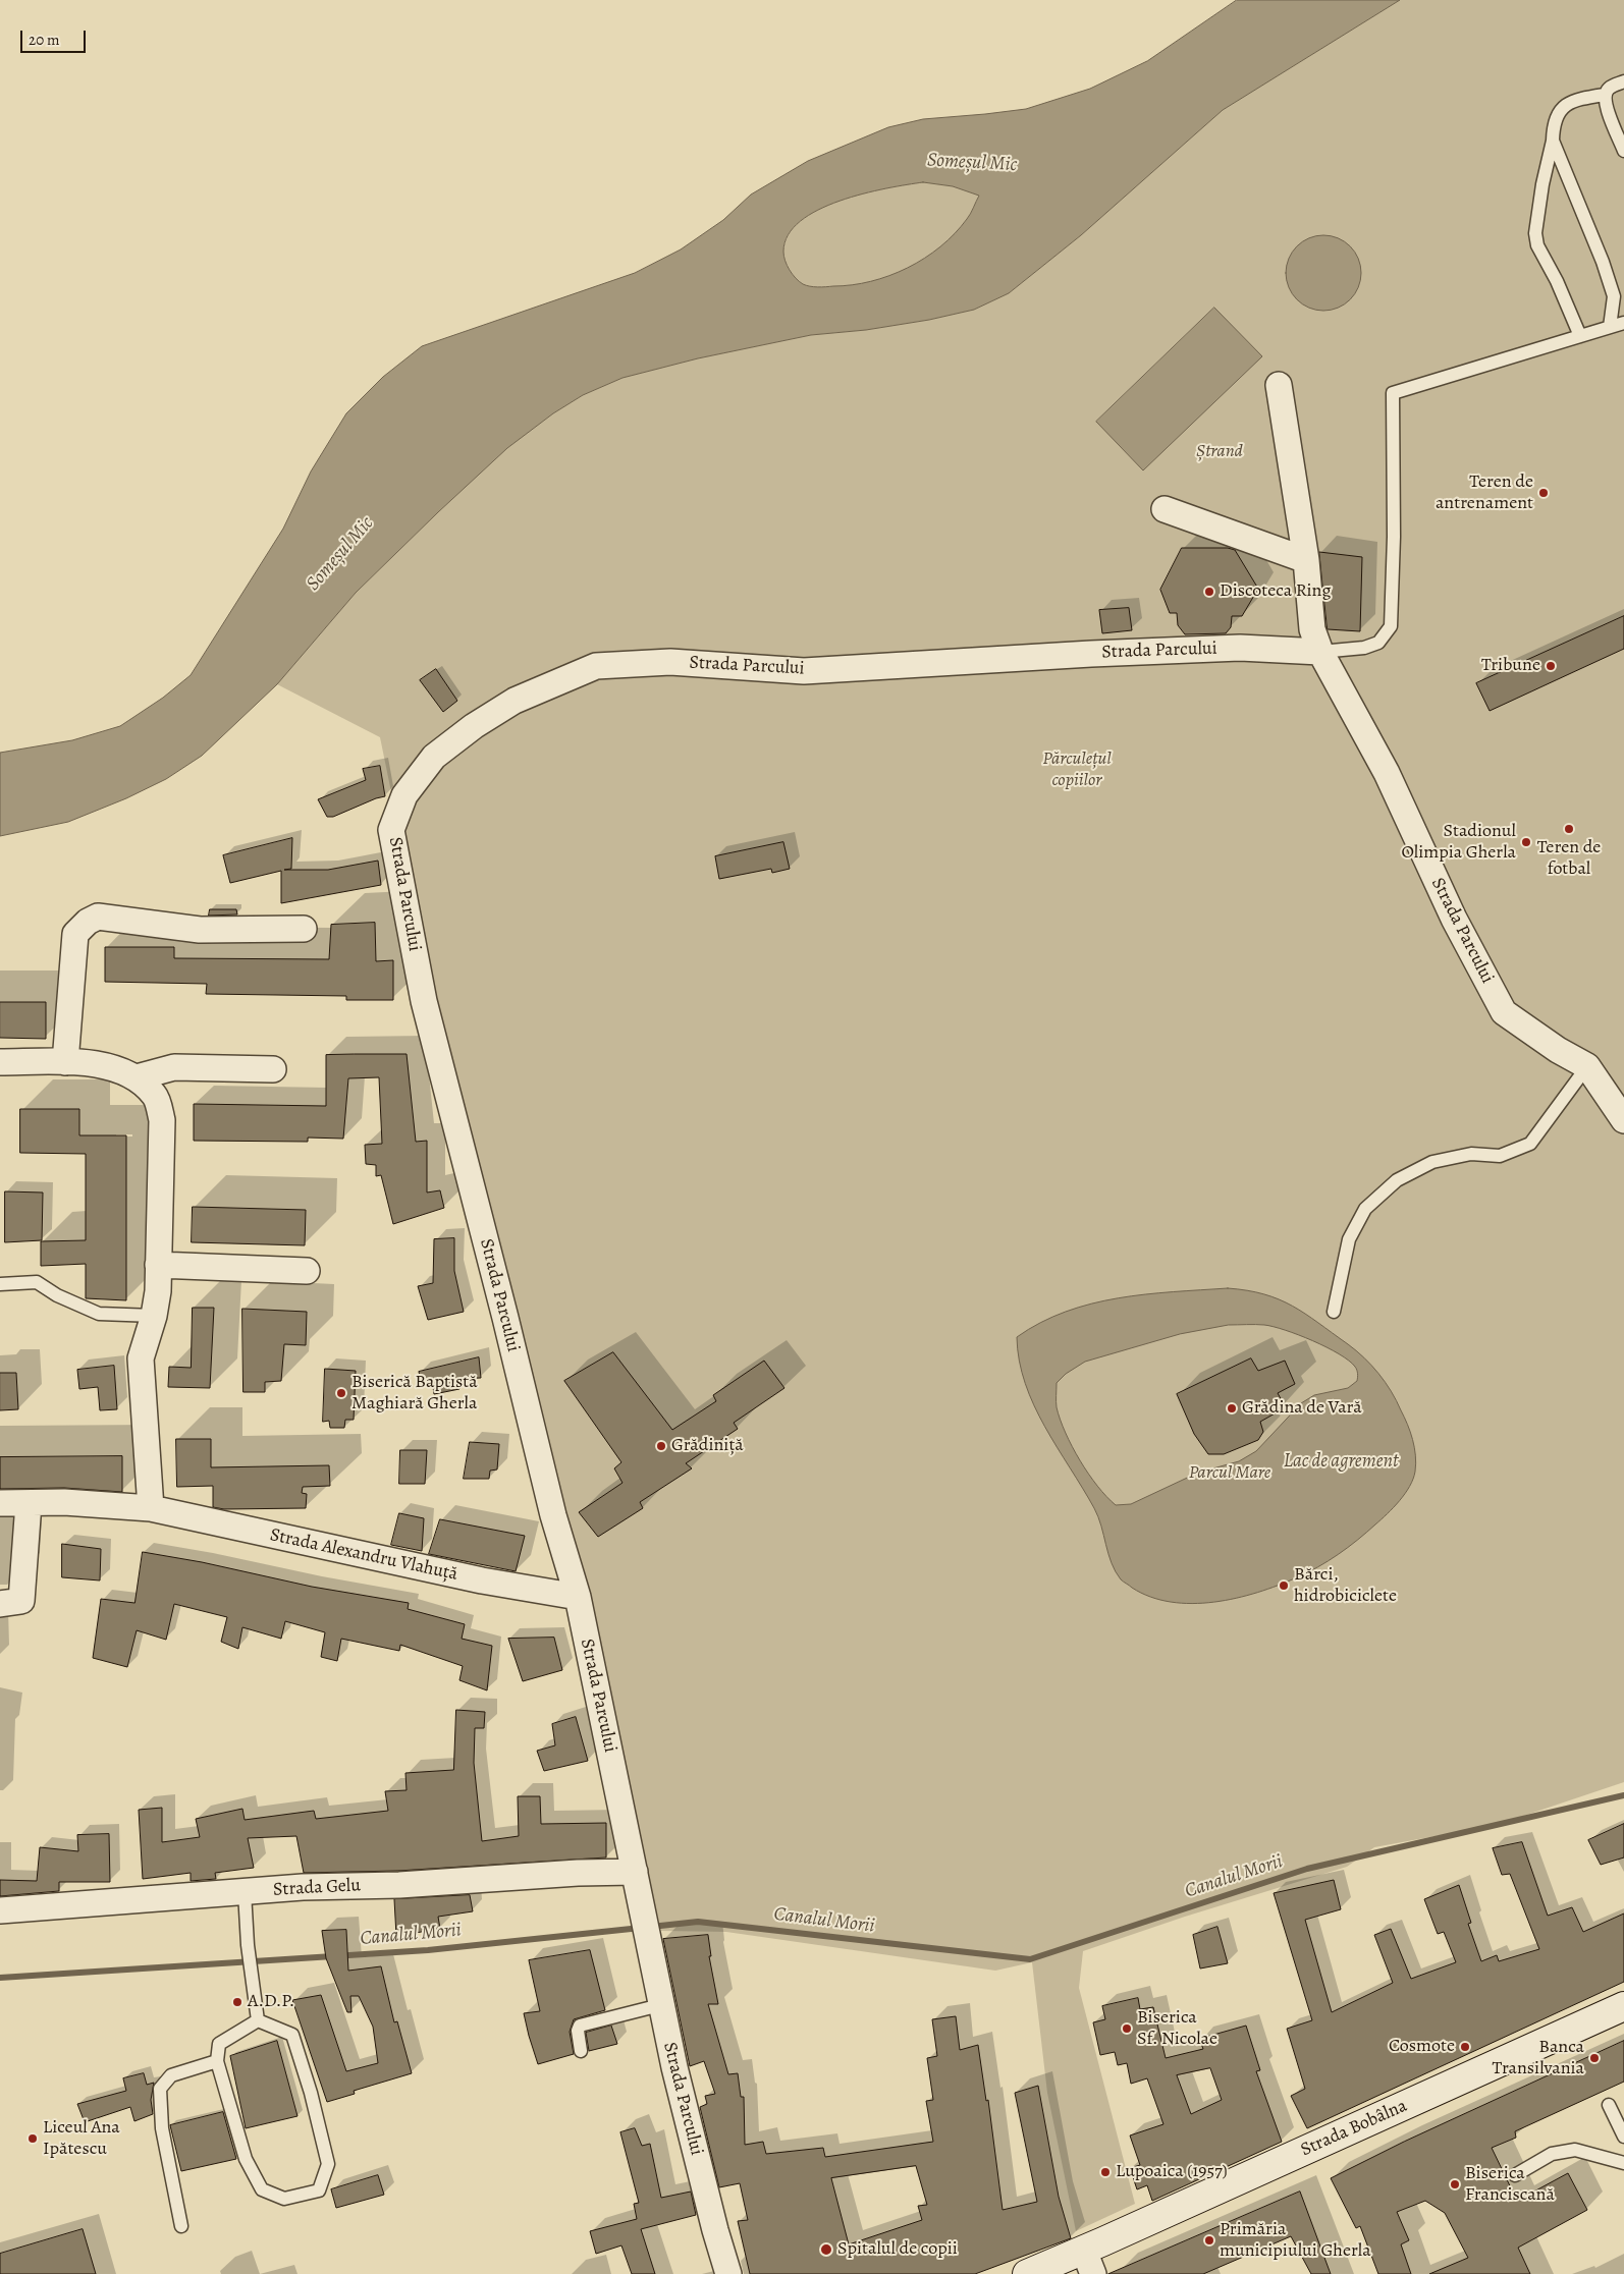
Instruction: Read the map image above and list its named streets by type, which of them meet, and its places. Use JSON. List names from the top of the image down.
{
  "streets": {
    "main road": ["Strada Bobâlna"],
    "street": ["Strada Parcului", "Strada Alexandru Vlahuță", "Strada Gelu"]
  },
  "crossings": [
    ["Strada Parcului", "Strada Alexandru Vlahuță"],
    ["Strada Parcului", "Strada Gelu"]
  ],
  "water": ["Someșul Mic", "Lac de agrement", "Canalul Morii"],
  "parks": ["Ștrand", "Părculețul copiilor", "Parcul Mare"],
  "places": [
    "Teren de antrenament",
    "Discoteca Ring",
    "Tribune",
    "Teren de fotbal",
    "Stadionul Olimpia Gherla",
    "Biserică Baptistă Maghiară Gherla",
    "Grădina de Vară",
    "Grădiniță",
    "Bărci, hidrobiciclete",
    "A.D.P.",
    "Biserica Sf. Nicolae",
    "Cosmote",
    "Banca Transilvania",
    "Liceul Ana Ipătescu",
    "Lupoaica (1957)",
    "Biserica Franciscană",
    "Primăria municipiului Gherla",
    "Spitalul de copii"
  ],
  "scale_bar": "20 m"
}
